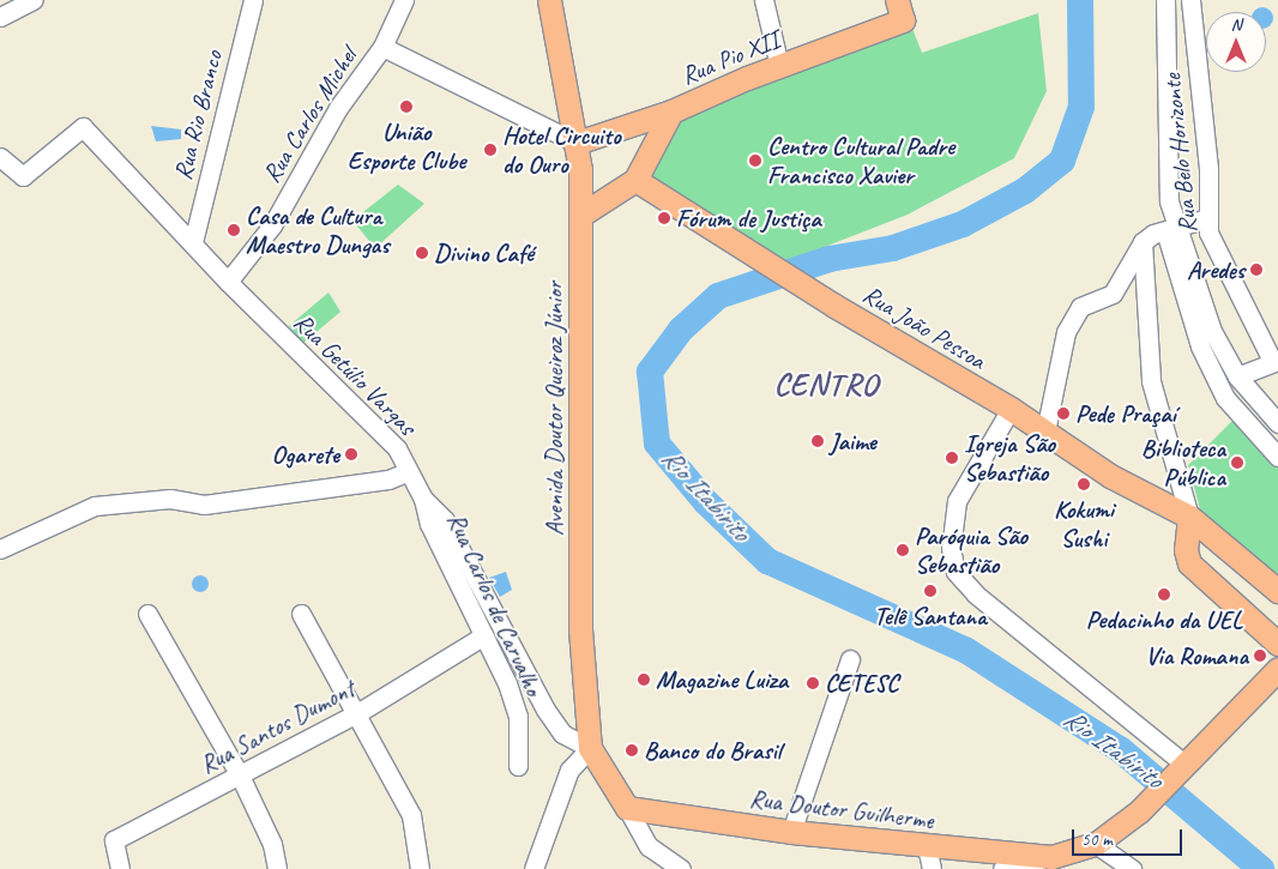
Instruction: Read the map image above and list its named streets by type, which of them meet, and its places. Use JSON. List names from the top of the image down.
{
  "streets": {
    "main road": [
      "Rua Pio XII",
      "Rua João Pessoa",
      "Avenida Doutor Queiroz Júnior",
      "Rua Doutor Guilherme"
    ],
    "street": [
      "Rua Rio Branco",
      "Rua Carlos Michel",
      "Rua Belo Horizonte",
      "Rua Getúlio Vargas",
      "Rua Carlos de Carvalho",
      "Rua Santos Dumont"
    ]
  },
  "crossings": [
    ["Rua Pio XII", "Avenida Doutor Queiroz Júnior"],
    ["Rua Rio Branco", "Rua Getúlio Vargas"],
    ["Rua Carlos Michel", "Rua Getúlio Vargas"],
    ["Rua Getúlio Vargas", "Avenida Doutor Queiroz Júnior"],
    ["Rua Getúlio Vargas", "Rua Carlos de Carvalho"],
    ["Avenida Doutor Queiroz Júnior", "Rua Doutor Guilherme"],
    ["Rua Carlos de Carvalho", "Rua Santos Dumont"]
  ],
  "districts": ["CENTRO"],
  "water": ["Rio Itabirito"],
  "places": [
    "União Esporte Clube",
    "Hotel Circuito do Ouro",
    "Centro Cultural Padre Francisco Xavier",
    "Fórum de Justiça",
    "Casa de Cultura Maestro Dungas",
    "Divino Café",
    "Aredes",
    "Pede Praçaí",
    "Jaime",
    "Ogarete",
    "Igreja São Sebastião",
    "Biblioteca Pública",
    "Kokumi Sushi",
    "Paróquia São Sebastião",
    "Telê Santana",
    "Pedacinho da UEL",
    "Via Romana",
    "Magazine Luiza",
    "CETESC",
    "Banco do Brasil"
  ],
  "scale_bar": "50 m",
  "north": "top"
}
